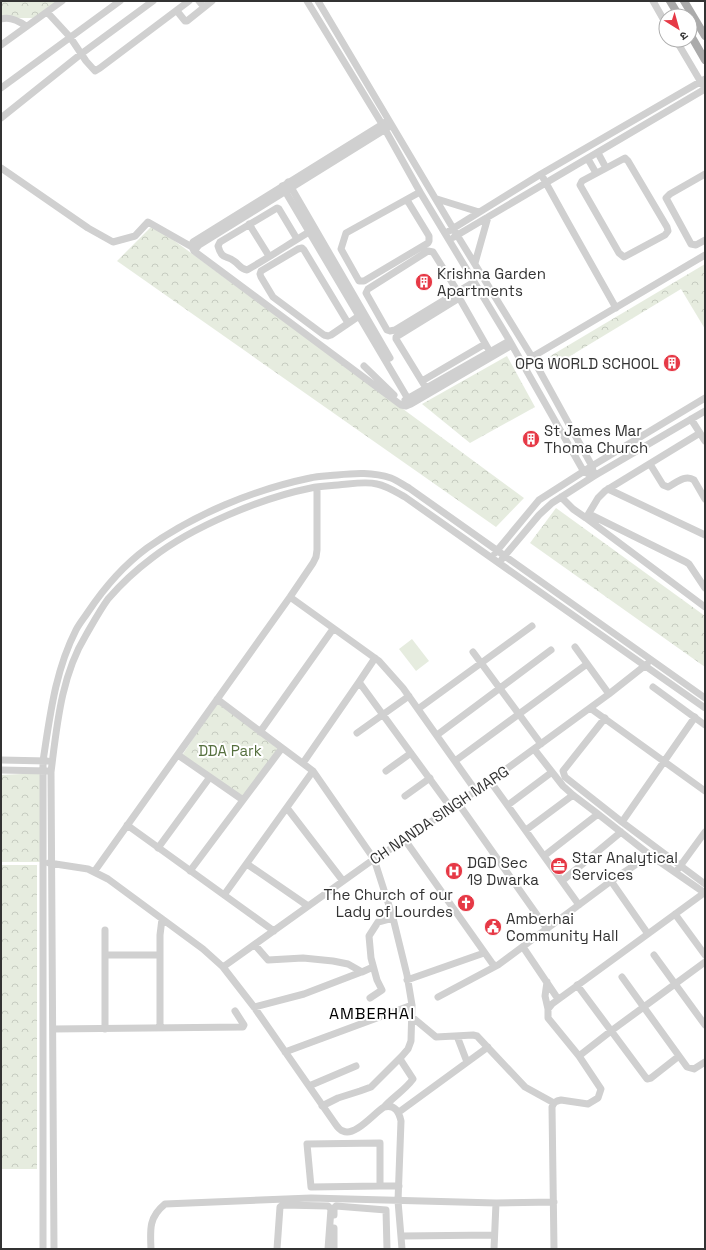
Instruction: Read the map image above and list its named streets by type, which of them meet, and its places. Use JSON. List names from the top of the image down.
{
  "streets": {
    "street": ["CH NANDA SINGH MARG"]
  },
  "districts": ["AMBERHAI"],
  "parks": ["DDA Park"],
  "places": {
    "building": ["Krishna Garden Apartments", "OPG WORLD SCHOOL", "St James Mar Thoma Church"],
    "office": ["Star Analytical Services"],
    "hospital": ["DGD Sec 19 Dwarka"],
    "church": ["The Church of our Lady of Lourdes"],
    "public building": ["Amberhai Community Hall"]
  },
  "north": "bottom right"
}
